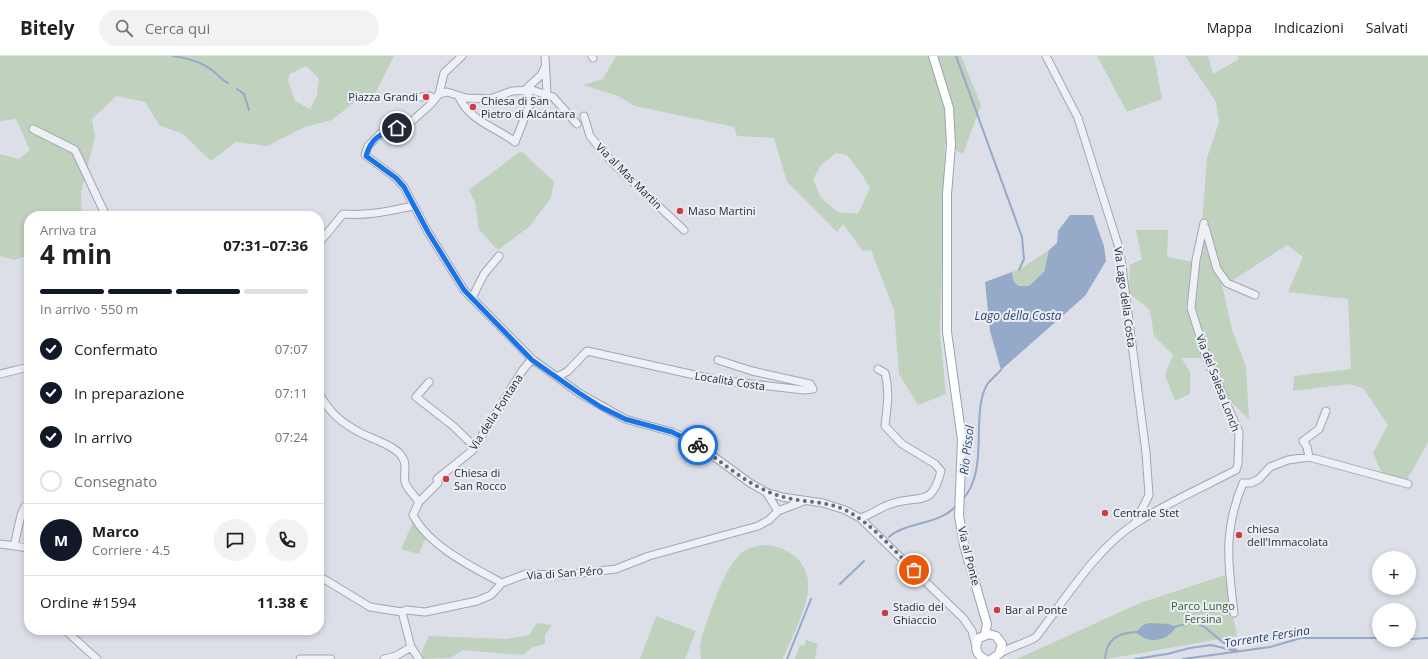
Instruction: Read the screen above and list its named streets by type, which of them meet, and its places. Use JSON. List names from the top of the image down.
{
  "streets": {
    "main road": ["Via al Ponte"],
    "street": [
      "Via al Mas Martin",
      "Via Lago della Costa",
      "Località Costa",
      "Via del Salesa Lonch",
      "Via della Fontana",
      "Via di San Péro"
    ]
  },
  "crossings": [
    ["Via della Fontana", "Via di San Péro"]
  ],
  "water": ["Lago della Costa", "Rio Pissol", "Torrente Fersina"],
  "parks": ["Parco Lungo Fersina"],
  "places": [
    "Piazza Grandi",
    "Chiesa di San Pietro di Alcántara",
    "Maso Martini",
    "Chiesa di San Rocco",
    "Centrale Stet",
    "chiesa dell'Immacolata",
    "Bar al Ponte",
    "Stadio del Ghiaccio"
  ],
  "page": {
    "header": "Bitely",
    "search": "Cerca qui",
    "nav": ["Mappa", "Indicazioni", "Salvati"],
    "heading": ["4 min", "Arriva tra", "07:31–07:36"],
    "panel": [
      "Marco",
      "Corriere · 4.5",
      "Ordine #1594",
      "11.38 €"
    ],
    "bar": "In arrivo · 550 m",
    "list": [
      ["Confermato", "07:07"],
      ["In preparazione", "07:11"],
      ["In arrivo", "07:24"],
      "Consegnato"
    ],
    "round": "M",
    "map_buttons": ["+", "−"]
  }
}
